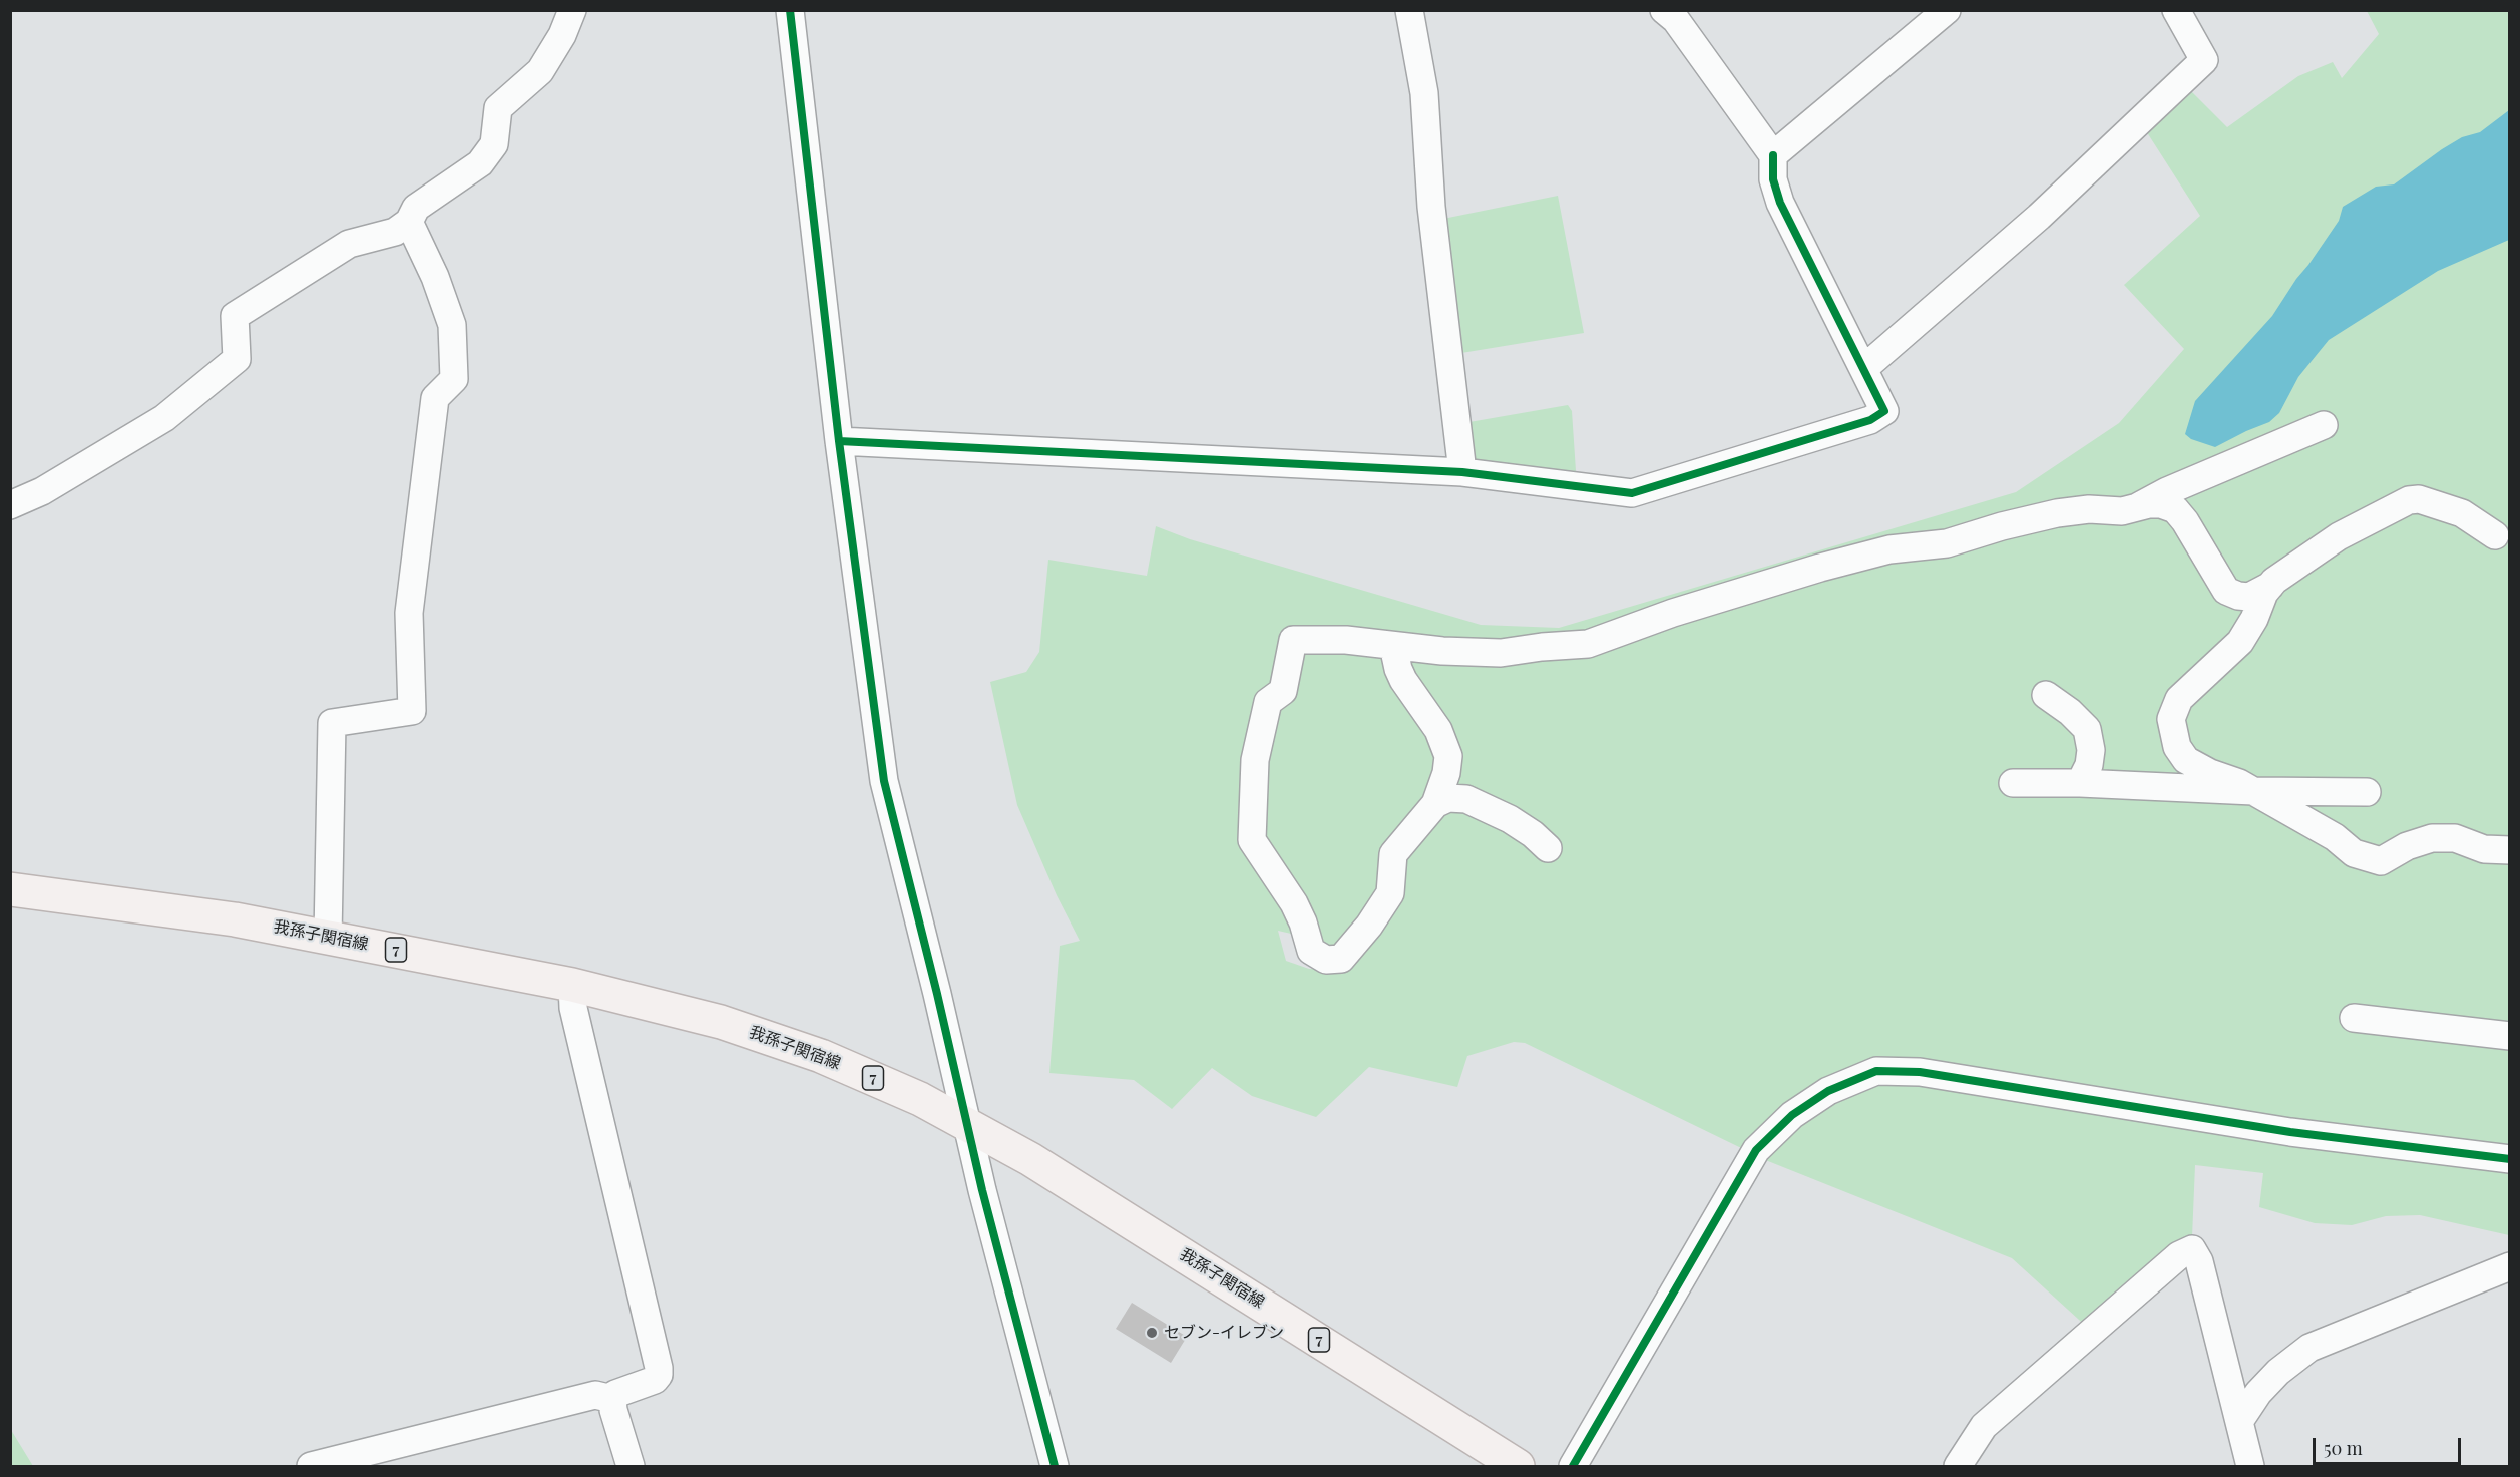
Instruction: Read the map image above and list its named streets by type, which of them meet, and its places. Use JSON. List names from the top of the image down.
{
  "streets": {
    "main road": ["我孫子関宿線", "7"]
  },
  "places": ["セブン-イレブン"],
  "scale_bar": "50 m"
}
